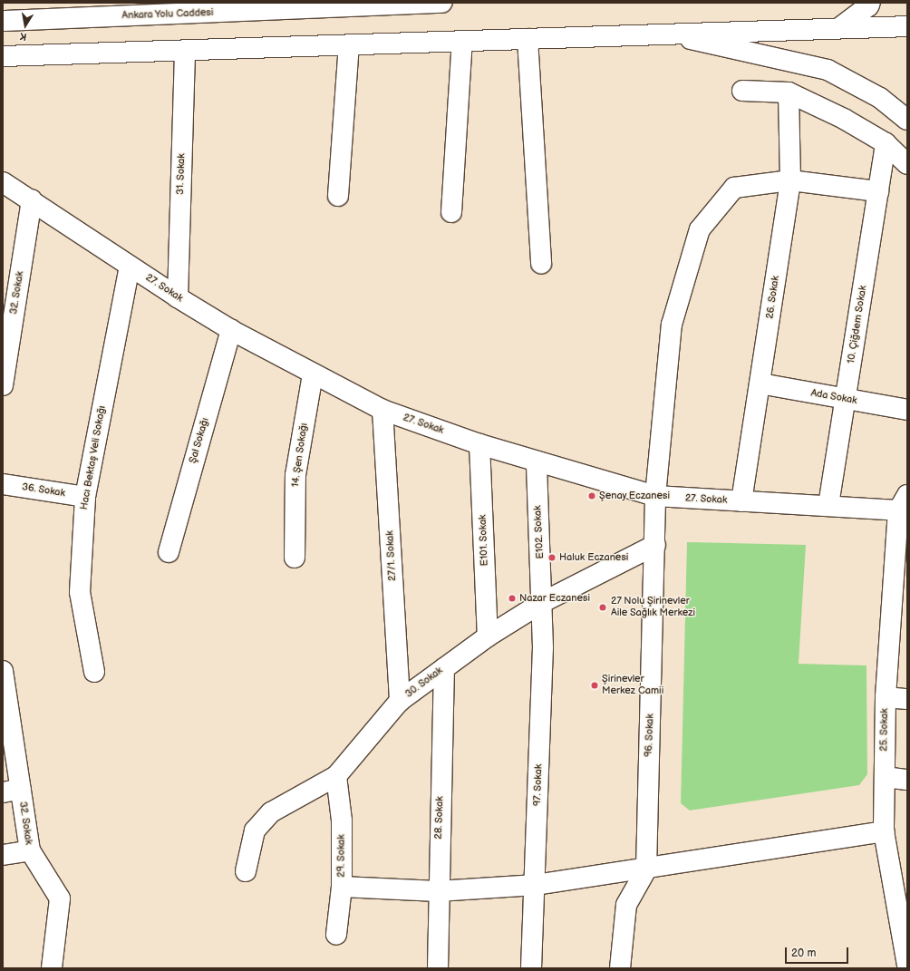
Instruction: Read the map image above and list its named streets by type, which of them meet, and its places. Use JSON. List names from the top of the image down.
{
  "streets": {
    "main road": [
      "Ankara Yolu Caddesi",
      "31. Sokak",
      "27. Sokak",
      "32. Sokak",
      "26. Sokak",
      "10. Çiğdem Sokak",
      "Ada Sokak",
      "Şal Sokağı",
      "14. Şen Sokağı",
      "Hacı Bektaş Veli Sokağı",
      "36. Sokak",
      "E102. Sokak",
      "E101. Sokak",
      "27/1. Sokak",
      "30. Sokak",
      "25. Sokak",
      "96. Sokak",
      "97. Sokak",
      "28. Sokak",
      "29. Sokak"
    ]
  },
  "crossings": [
    ["31. Sokak", "27. Sokak"],
    ["27. Sokak", "32. Sokak"],
    ["27. Sokak", "26. Sokak"],
    ["27. Sokak", "10. Çiğdem Sokak"],
    ["27. Sokak", "Şal Sokağı"],
    ["27. Sokak", "14. Şen Sokağı"],
    ["27. Sokak", "Hacı Bektaş Veli Sokağı"],
    ["27. Sokak", "E102. Sokak"],
    ["27. Sokak", "E101. Sokak"],
    ["27. Sokak", "27/1. Sokak"],
    ["27. Sokak", "25. Sokak"],
    ["27. Sokak", "96. Sokak"],
    ["26. Sokak", "Ada Sokak"],
    ["26. Sokak", "96. Sokak"],
    ["10. Çiğdem Sokak", "Ada Sokak"],
    ["10. Çiğdem Sokak", "96. Sokak"],
    ["Hacı Bektaş Veli Sokağı", "36. Sokak"],
    ["E102. Sokak", "30. Sokak"],
    ["E102. Sokak", "97. Sokak"],
    ["E101. Sokak", "30. Sokak"],
    ["27/1. Sokak", "30. Sokak"],
    ["30. Sokak", "96. Sokak"],
    ["30. Sokak", "97. Sokak"],
    ["30. Sokak", "28. Sokak"],
    ["30. Sokak", "29. Sokak"]
  ],
  "places": [
    "Şenay Eczanesi",
    "Haluk Eczanesi",
    "Nazar Eczanesi",
    "27 Nolu Şirinevler Aile Sağlık Merkezi",
    "Şirinevler Merkez Camii"
  ],
  "scale_bar": "20 m",
  "north": "bottom"
}
